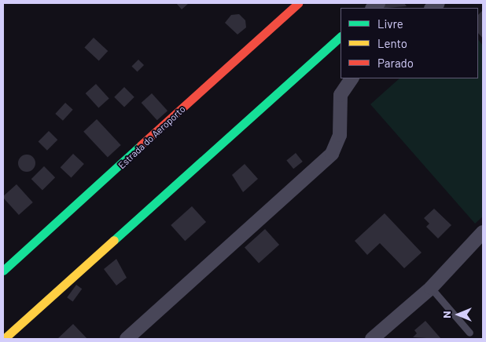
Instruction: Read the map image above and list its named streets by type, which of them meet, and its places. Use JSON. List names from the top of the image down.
{
  "streets": {
    "street": ["Estrada do Aeroporto"]
  },
  "legend": ["Livre", "Lento", "Parado"],
  "north": "left"
}
